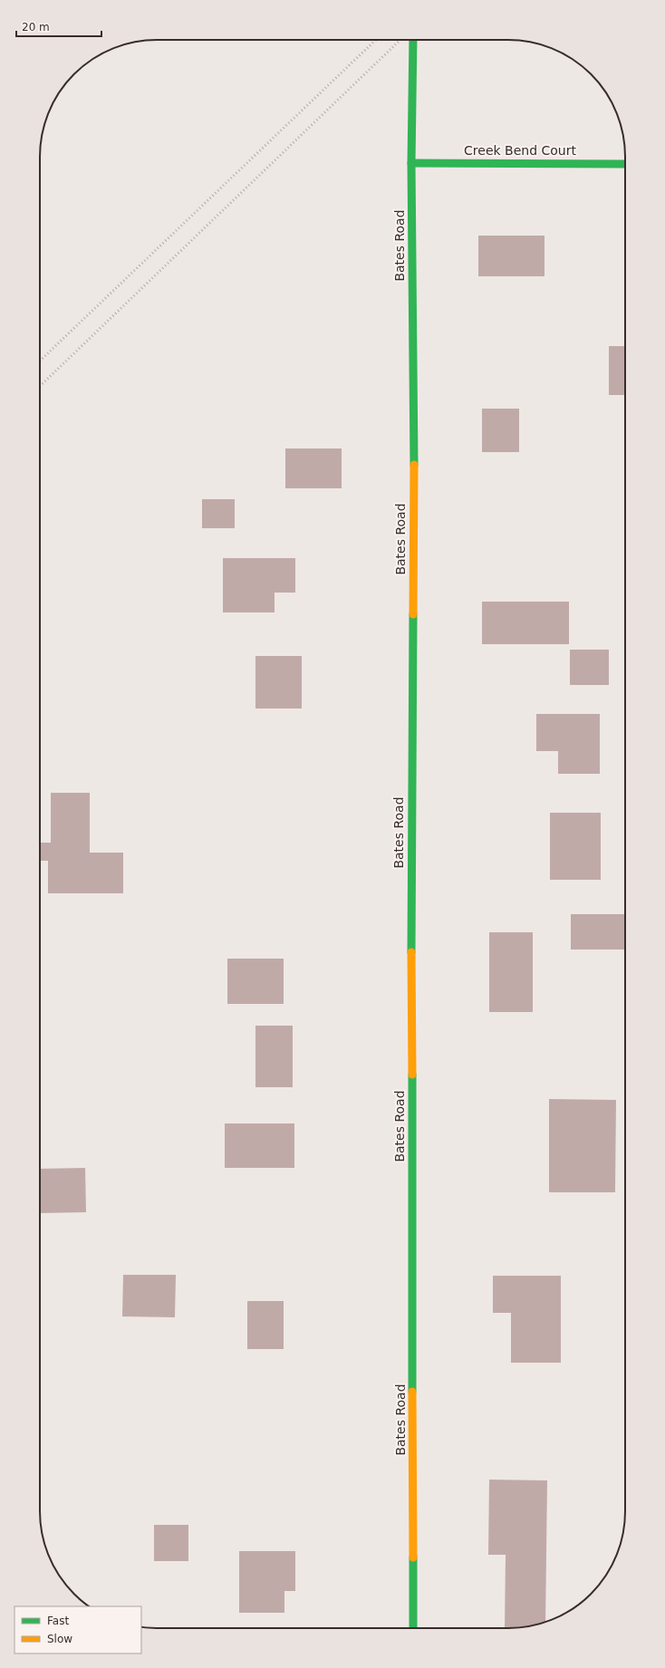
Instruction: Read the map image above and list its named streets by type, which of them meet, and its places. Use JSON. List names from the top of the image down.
{
  "streets": {
    "street": ["Creek Bend Court", "Bates Road"]
  },
  "crossings": [
    ["Creek Bend Court", "Bates Road"]
  ],
  "legend": ["Fast", "Slow"],
  "scale_bar": "20 m"
}
